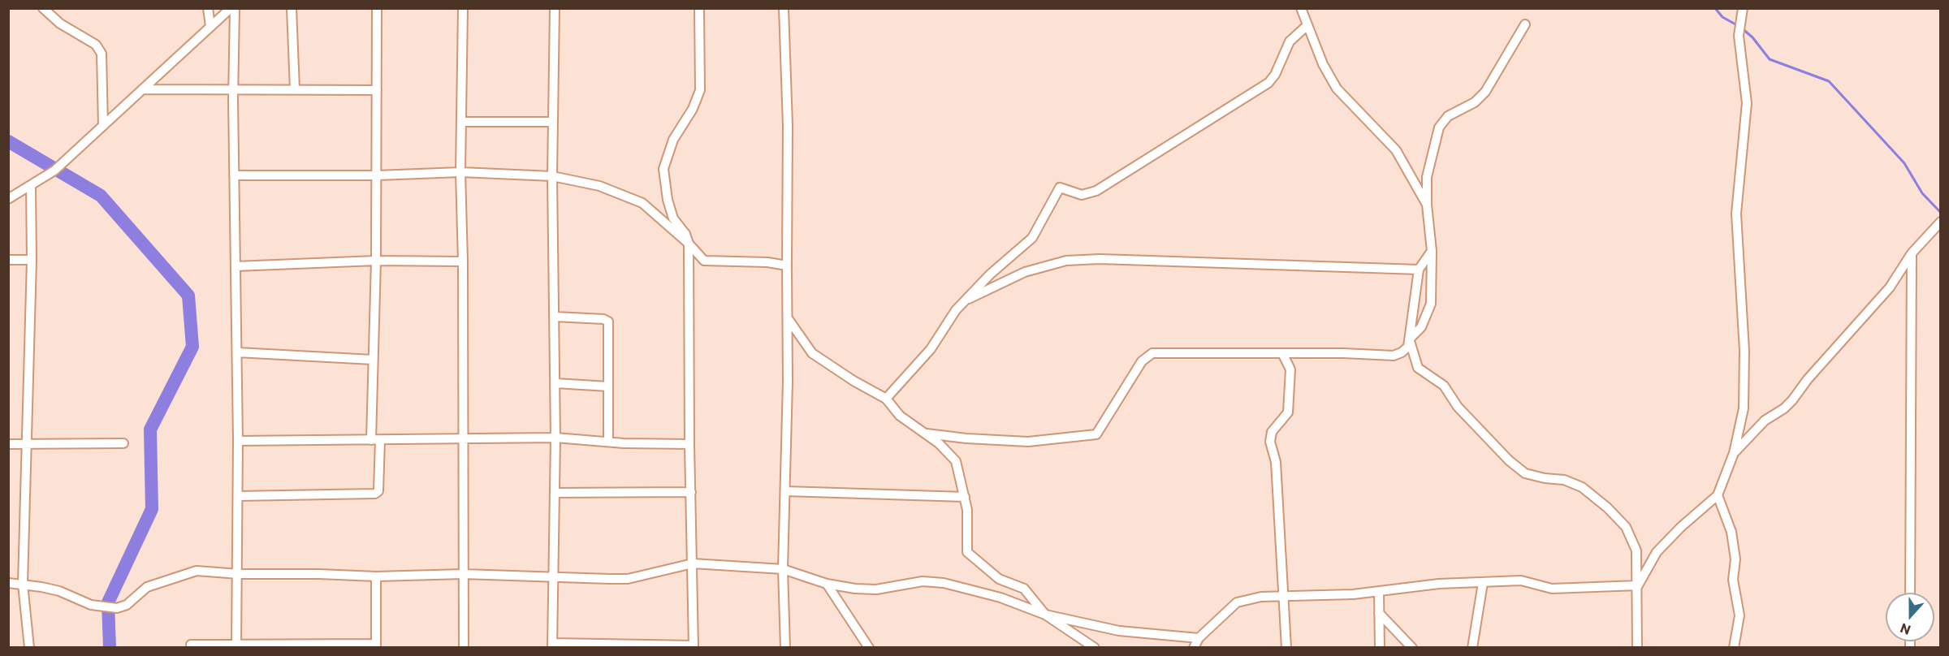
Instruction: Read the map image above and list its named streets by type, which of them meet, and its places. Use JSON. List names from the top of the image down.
{
  "north": "bottom"
}
